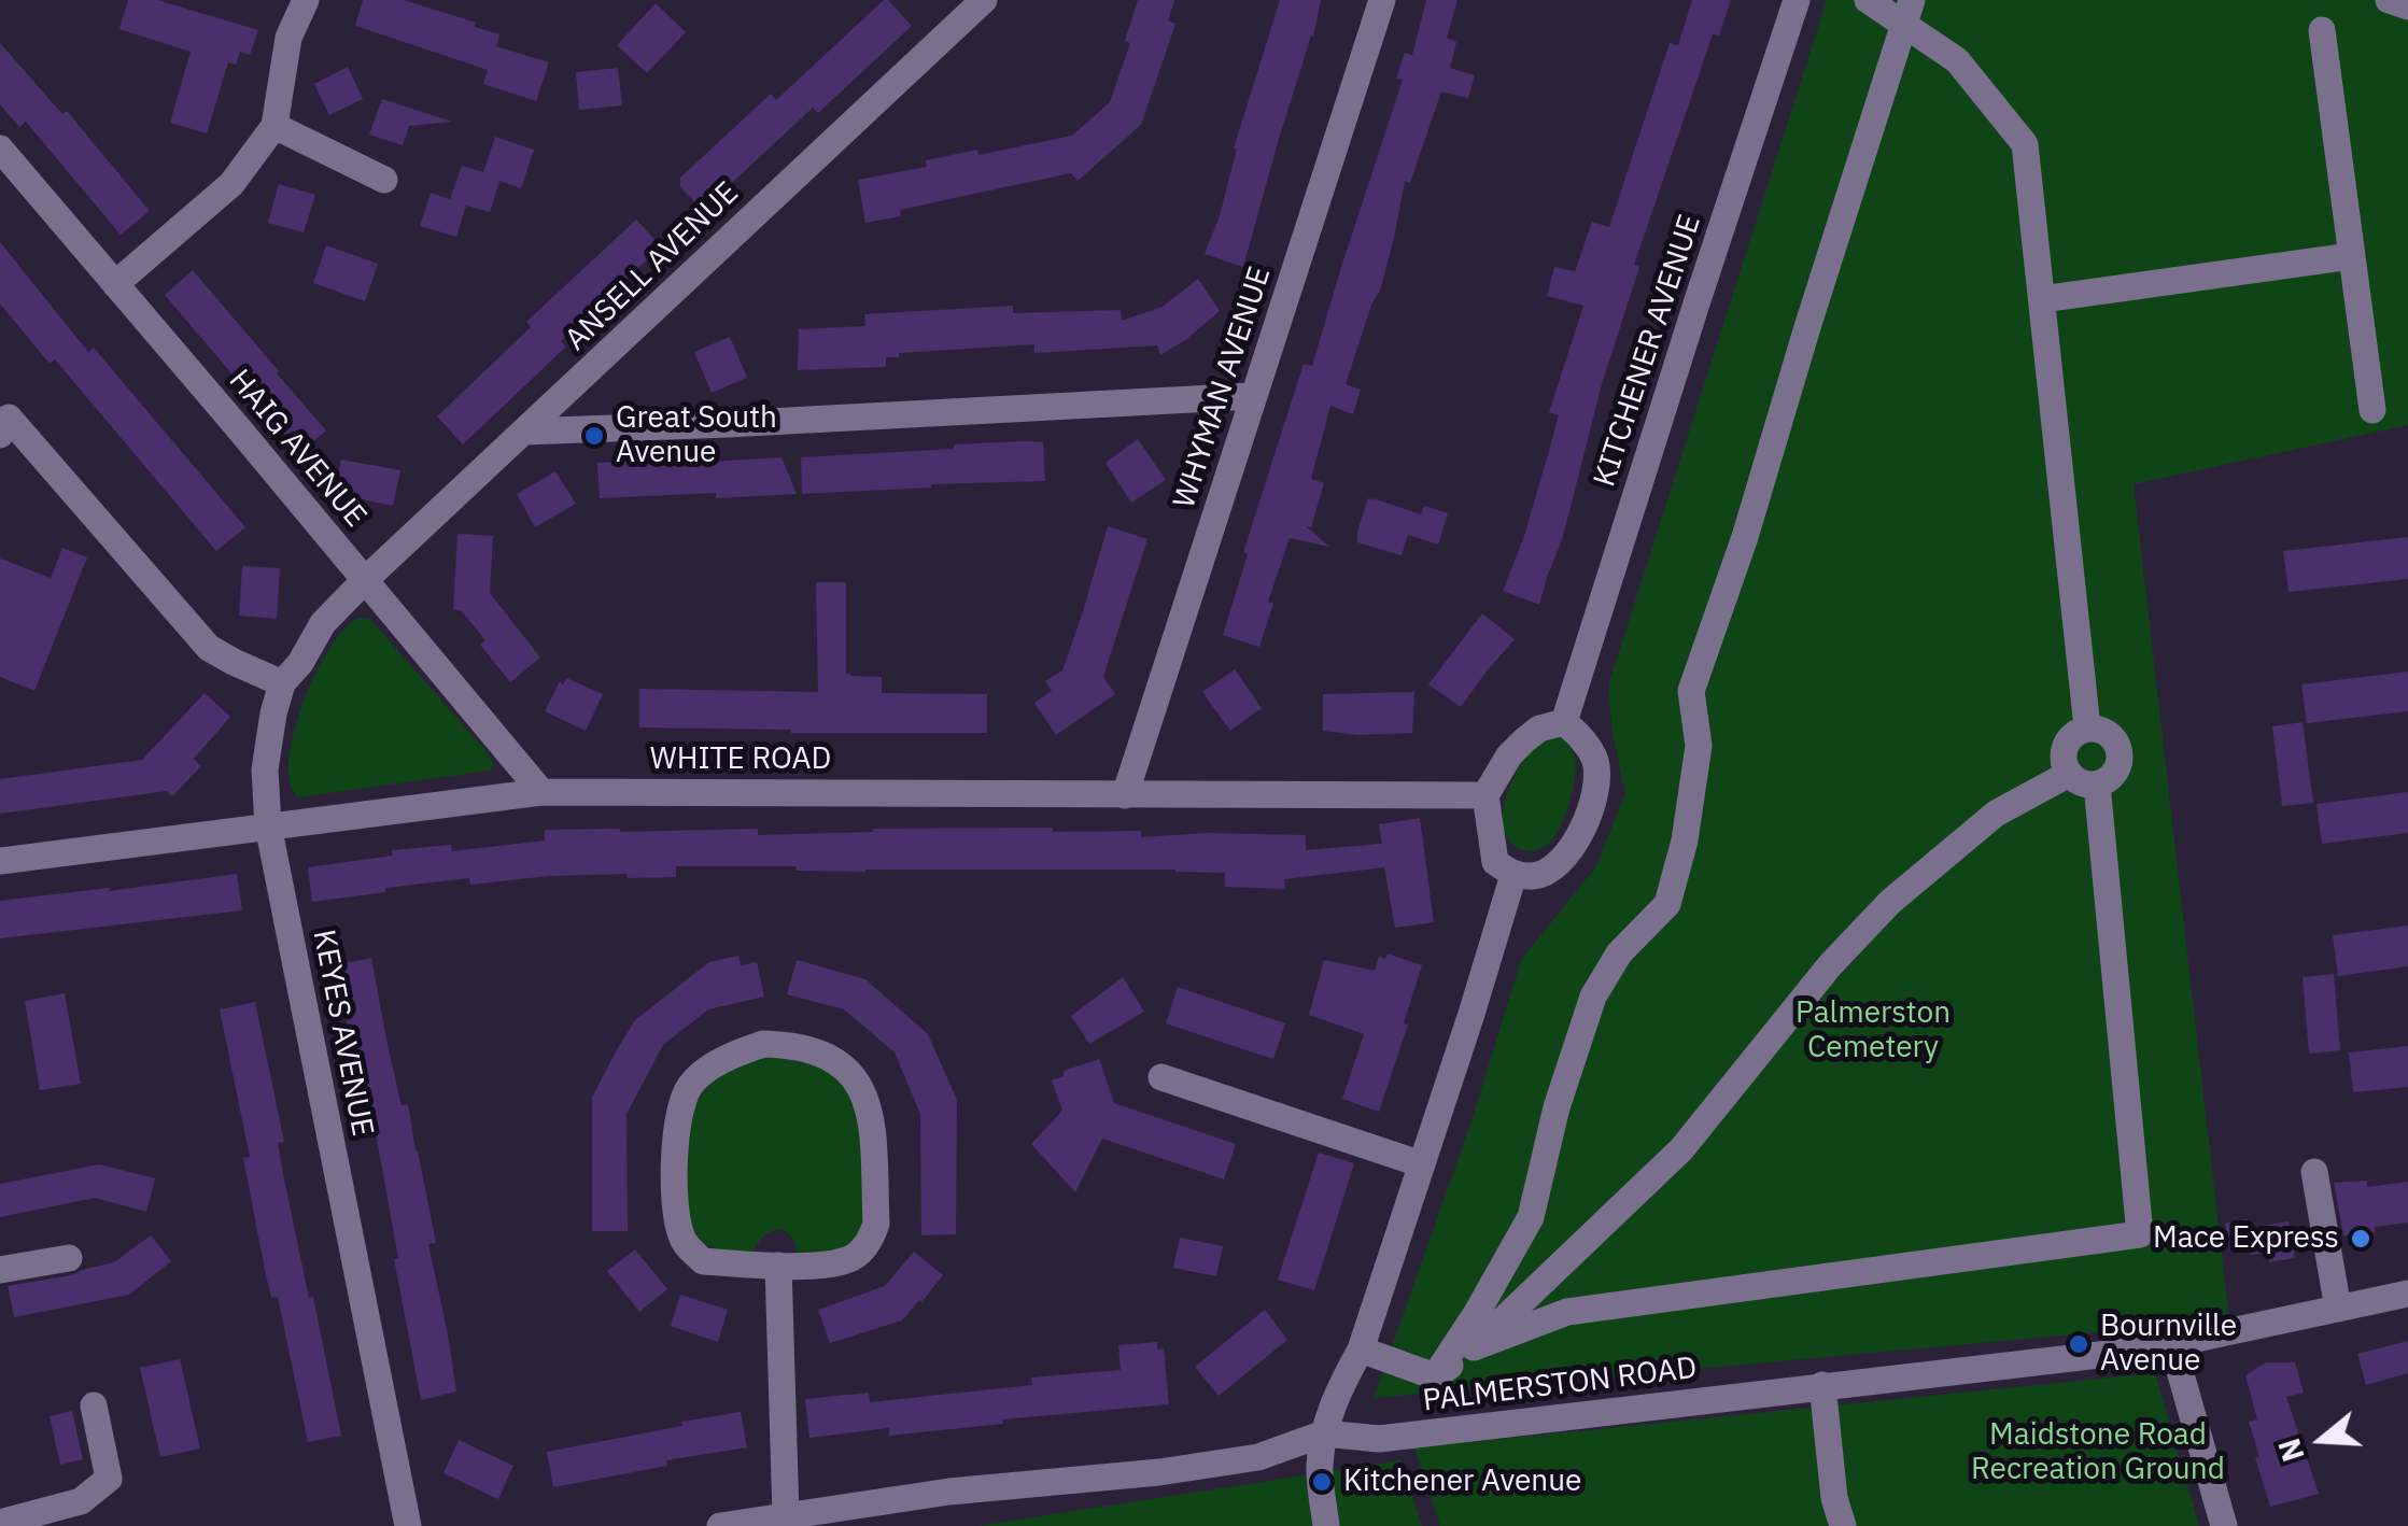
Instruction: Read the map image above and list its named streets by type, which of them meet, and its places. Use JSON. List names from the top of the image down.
{
  "streets": {
    "street": [
      "ANSELL AVENUE",
      "KITCHENER AVENUE",
      "WHYMAN AVENUE",
      "HAIG AVENUE",
      "WHITE ROAD",
      "KEYES AVENUE",
      "PALMERSTON ROAD"
    ]
  },
  "crossings": [
    ["ANSELL AVENUE", "HAIG AVENUE"],
    ["ANSELL AVENUE", "KEYES AVENUE"],
    ["KITCHENER AVENUE", "WHITE ROAD"],
    ["WHYMAN AVENUE", "WHITE ROAD"],
    ["HAIG AVENUE", "WHITE ROAD"],
    ["HAIG AVENUE", "KEYES AVENUE"],
    ["WHITE ROAD", "KEYES AVENUE"]
  ],
  "parks": ["Palmerston Cemetery", "Maidstone Road Recreation Ground"],
  "places": [
    "Great South Avenue",
    "Mace Express",
    "Bournville Avenue",
    "Kitchener Avenue"
  ],
  "north": "left"
}
